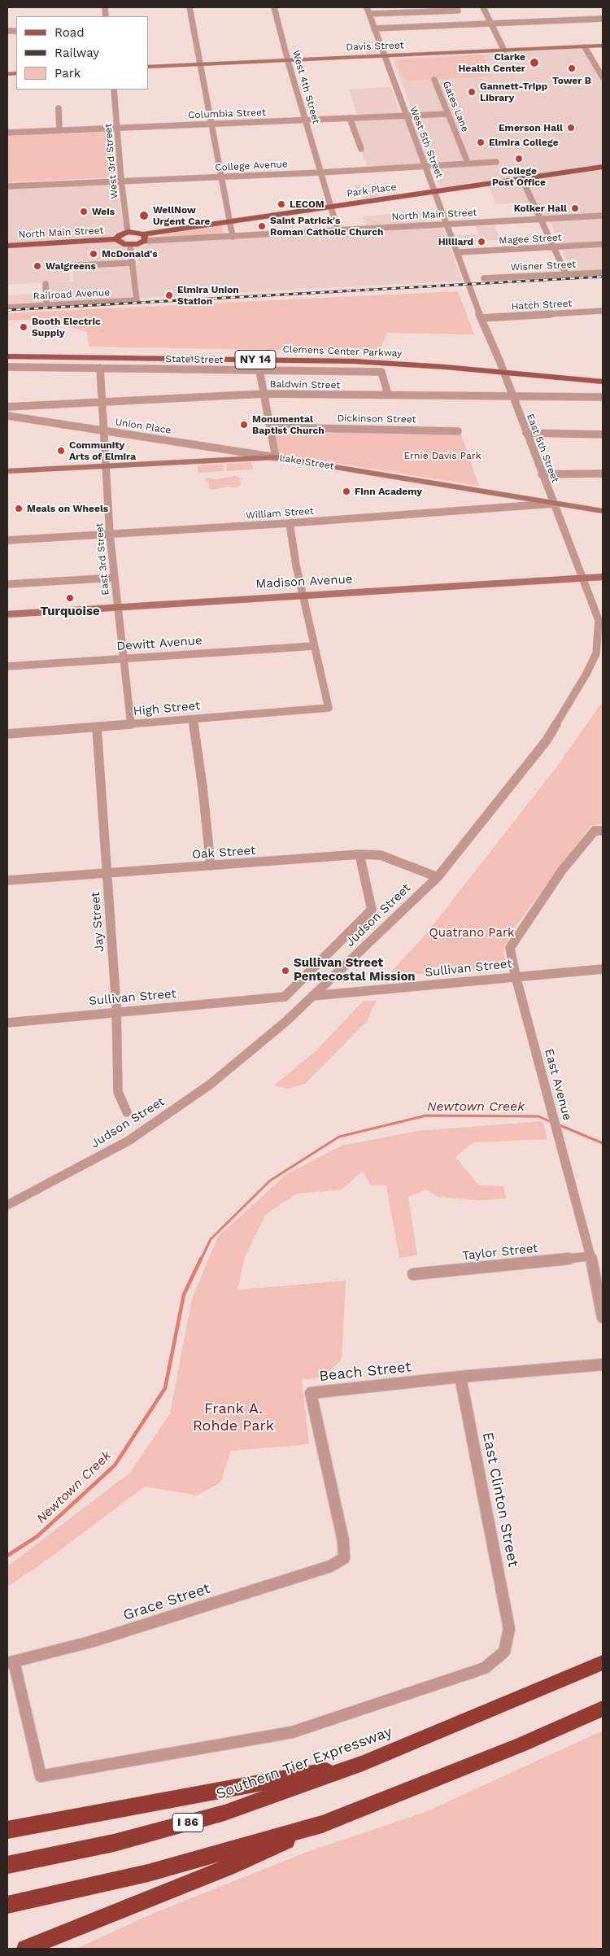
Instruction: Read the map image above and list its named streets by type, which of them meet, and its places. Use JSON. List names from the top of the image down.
{
  "streets": {
    "highway": ["Southern Tier Expressway", "I 86"],
    "main road": [
      "Park Place",
      "North Main Street",
      "Clemens Center Parkway",
      "NY 14"
    ],
    "street": [
      "Davis Street",
      "West 4th Street",
      "Gates Lane",
      "Columbia Street",
      "West 5th Street",
      "West 3rd Street",
      "College Avenue",
      "Magee Street",
      "Wisner Street",
      "Railroad Avenue",
      "Hatch Street",
      "State Street",
      "Baldwin Street",
      "Dickinson Street",
      "Union Place",
      "East 5th Street",
      "Lake Street",
      "William Street",
      "East 3rd Street",
      "Madison Avenue",
      "Dewitt Avenue",
      "High Street",
      "Oak Street",
      "Judson Street",
      "Jay Street",
      "Sullivan Street",
      "East Avenue",
      "Taylor Street",
      "Beach Street",
      "East Clinton Street",
      "Grace Street"
    ]
  },
  "crossings": [
    ["Davis Street", "West 4th Street"],
    ["Davis Street", "West 5th Street"],
    ["West 4th Street", "Columbia Street"],
    ["West 4th Street", "College Avenue"],
    ["West 4th Street", "Park Place"],
    ["Gates Lane", "Columbia Street"],
    ["Gates Lane", "College Avenue"],
    ["Columbia Street", "West 5th Street"],
    ["Columbia Street", "West 3rd Street"],
    ["West 5th Street", "College Avenue"],
    ["West 5th Street", "Park Place"],
    ["West 5th Street", "North Main Street"],
    ["West 5th Street", "Magee Street"],
    ["West 5th Street", "East 5th Street"],
    ["West 3rd Street", "College Avenue"],
    ["Park Place", "North Main Street"],
    ["Hatch Street", "East 5th Street"],
    ["Clemens Center Parkway", "East 5th Street"],
    ["State Street", "Baldwin Street"],
    ["State Street", "East 3rd Street"],
    ["Baldwin Street", "East 5th Street"],
    ["Baldwin Street", "East 3rd Street"],
    ["Union Place", "Lake Street"],
    ["Union Place", "East 3rd Street"],
    ["East 5th Street", "Lake Street"],
    ["East 5th Street", "William Street"],
    ["East 5th Street", "Madison Avenue"],
    ["East 5th Street", "Judson Street"],
    ["Lake Street", "William Street"],
    ["Lake Street", "East 3rd Street"],
    ["William Street", "East 3rd Street"],
    ["East 3rd Street", "Madison Avenue"],
    ["East 3rd Street", "Dewitt Avenue"],
    ["East 3rd Street", "High Street"],
    ["Dewitt Avenue", "High Street"],
    ["High Street", "Jay Street"],
    ["Oak Street", "Judson Street"],
    ["Oak Street", "Jay Street"],
    ["Oak Street", "Sullivan Street"],
    ["Judson Street", "Sullivan Street"],
    ["Jay Street", "Sullivan Street"],
    ["Sullivan Street", "East Avenue"],
    ["East Avenue", "Taylor Street"],
    ["Beach Street", "East Clinton Street"],
    ["Beach Street", "Grace Street"],
    ["East Clinton Street", "Grace Street"]
  ],
  "water": ["Newtown Creek"],
  "parks": ["Ernie Davis Park", "Quatrano Park", "Frank A. Rohde Park"],
  "places": [
    "Clarke Health Center",
    "Tower B",
    "Gannett-Tripp Library",
    "Emerson Hall",
    "Elmira College",
    "College Post Office",
    "LECOM",
    "Kolker Hall",
    "Weis",
    "WellNow Urgent Care",
    "Saint Patrick's Roman Catholic Church",
    "Hilliard",
    "McDonald's",
    "Walgreens",
    "Elmira Union Station",
    "Booth Electric Supply",
    "Monumental Baptist Church",
    "Community Arts of Elmira",
    "Finn Academy",
    "Meals on Wheels",
    "Turquoise",
    "Sullivan Street Pentecostal Mission"
  ],
  "legend": ["Road", "Railway", "Park"]
}
